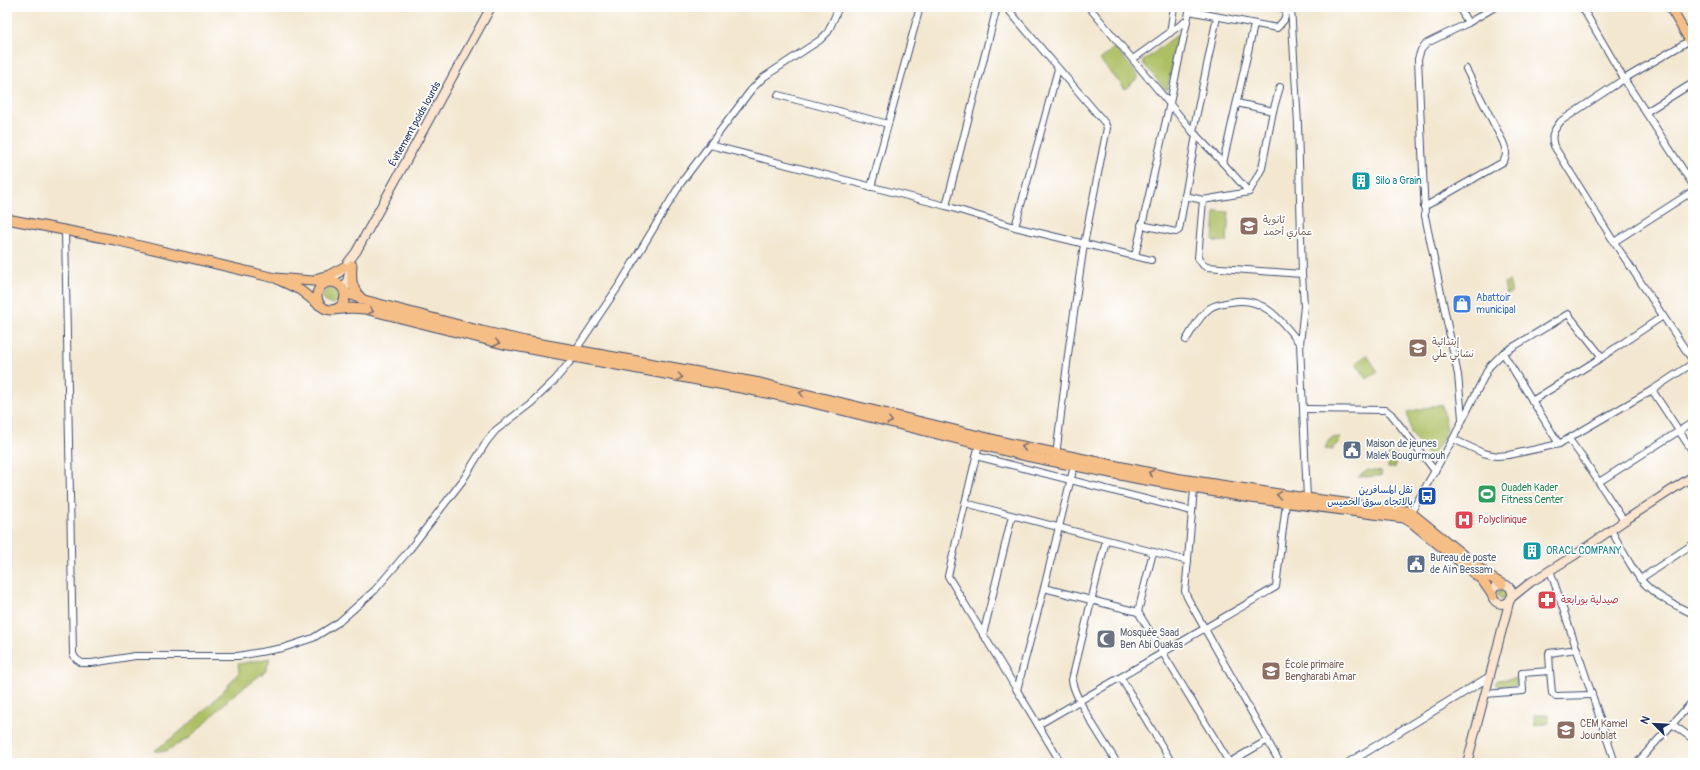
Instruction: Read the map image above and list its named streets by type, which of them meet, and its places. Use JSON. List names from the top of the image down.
{
  "streets": {
    "main road": ["Évitement poids lourds"]
  },
  "places": {
    "building": ["Silo a Grain", "ORACL COMPANY"],
    "school or university": [
      "ثانوية عماري أحمد",
      "إبتدائية نشاني علي",
      "École primaire Bengharabi Amar",
      "CEM Kamel Jounblat"
    ],
    "shop": ["Abattoir municipal"],
    "public building": ["Maison de jeunes Malek Bougurmouh", "Bureau de poste de Aïn Bessam"],
    "sports": ["Ouadeh Kader Fitness Center"],
    "bus stop": ["نقل المسافرين بالاتجاه سوق الخميس"],
    "hospital": ["Polyclinique"],
    "pharmacy": ["صيدلية بورابعة"],
    "mosque": ["Mosquée Saad Ben Abi Ouakas"]
  },
  "north": "top left"
}
